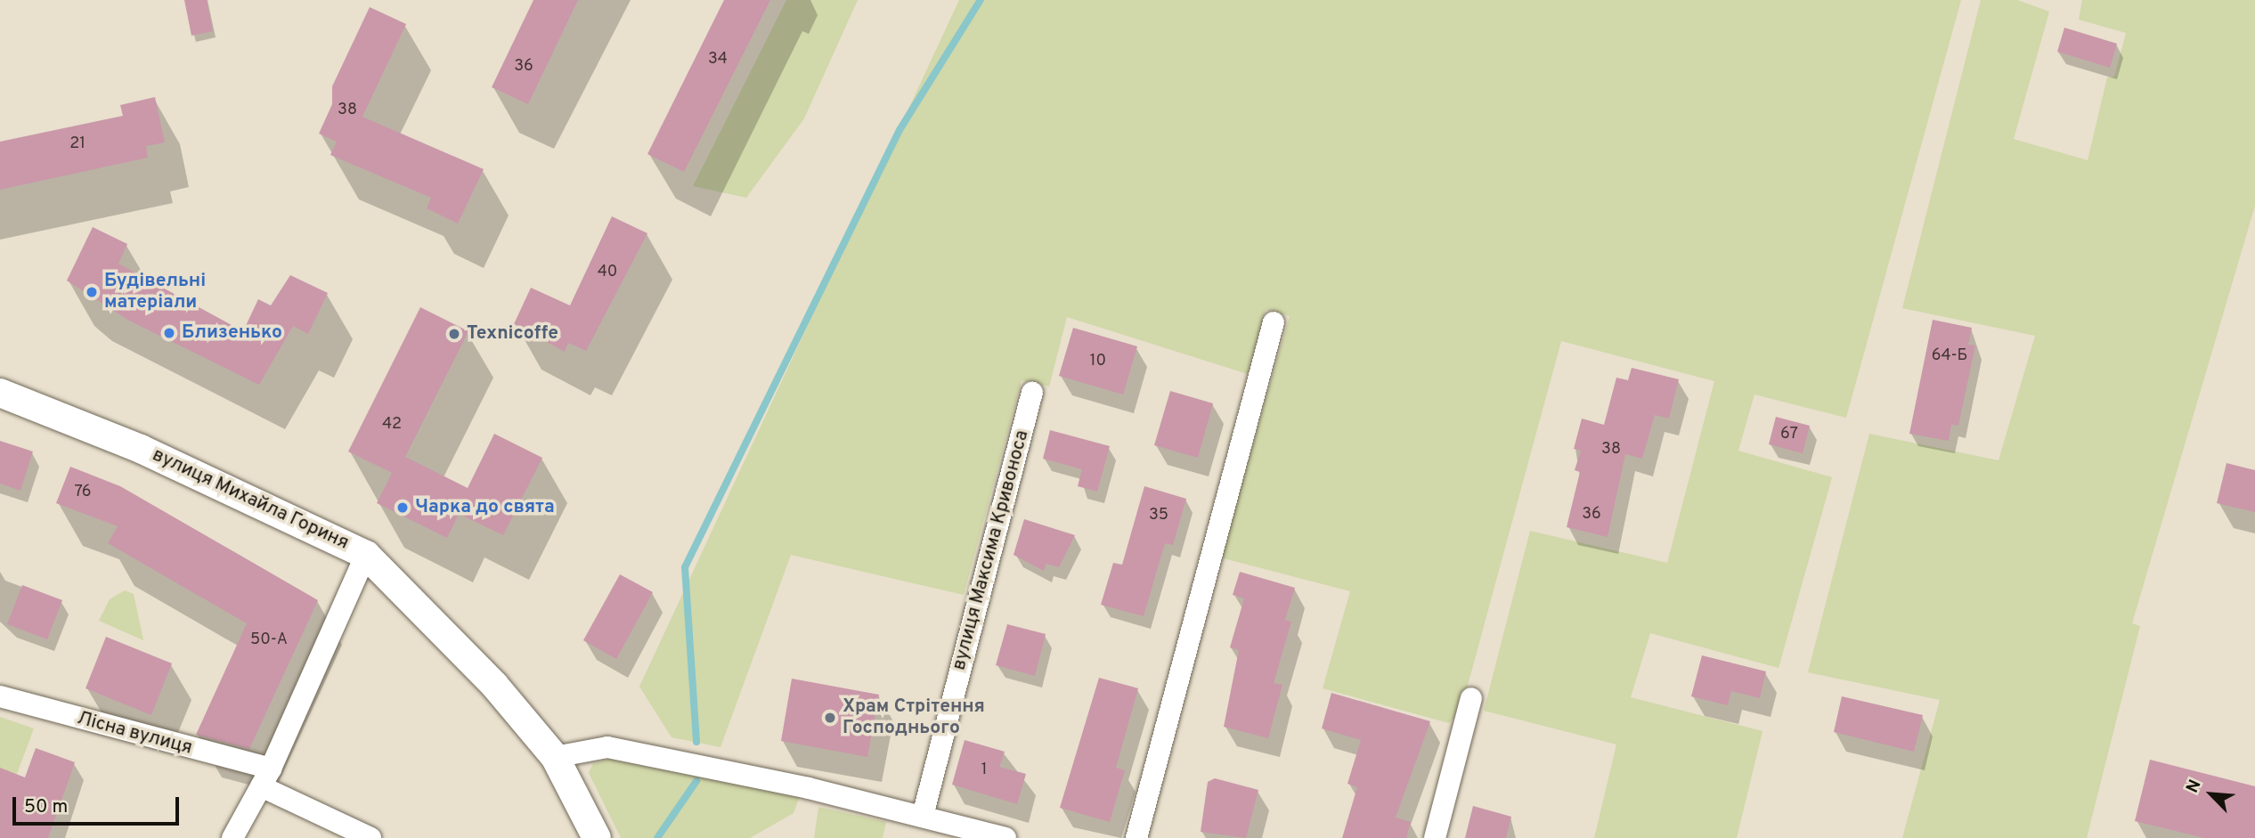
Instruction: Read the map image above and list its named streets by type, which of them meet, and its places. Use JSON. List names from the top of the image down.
{
  "streets": {
    "main road": ["вулиця Михайла Гориня"],
    "street": ["вулиця Максима Кривоноса", "Лісна вулиця"]
  },
  "places": [
    "Будівельні матеріали",
    "Близенько",
    "Texnicoffe",
    "Чарка до свята",
    "Храм Стрітення Господнього"
  ],
  "house_numbers": [
    "34",
    "36",
    "38",
    "21",
    "40",
    "64-Б",
    "10",
    "42",
    "67",
    "38",
    "76",
    "36",
    "35",
    "50-А",
    "1"
  ],
  "scale_bar": "50 m",
  "north": "top left"
}
